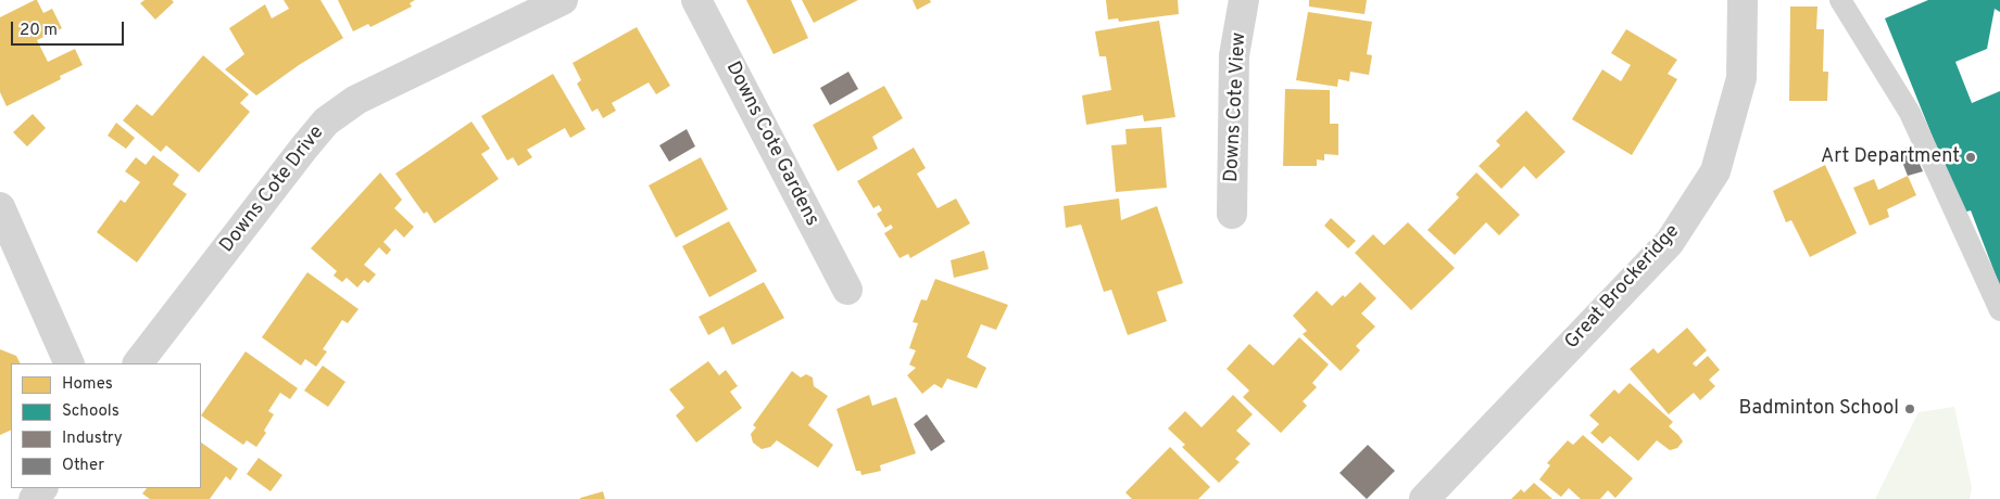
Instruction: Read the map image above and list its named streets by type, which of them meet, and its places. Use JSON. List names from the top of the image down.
{
  "streets": {
    "street": [
      "Downs Cote View",
      "Downs Cote Gardens",
      "Downs Cote Drive",
      "Great Brockeridge"
    ]
  },
  "places": ["Art Department", "Badminton School"],
  "legend": [
    "Homes",
    "Schools",
    "Industry",
    "Other"
  ],
  "scale_bar": "20 m"
}
